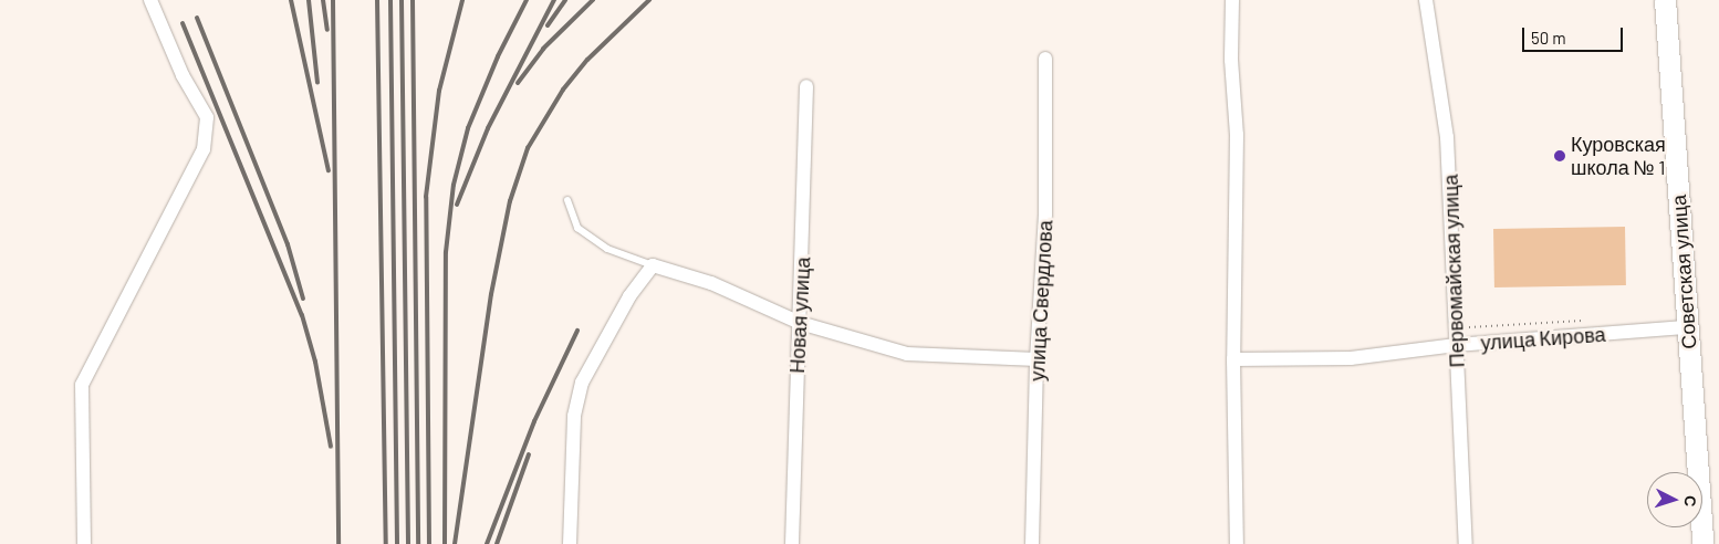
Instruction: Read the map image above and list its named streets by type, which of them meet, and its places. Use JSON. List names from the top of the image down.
{
  "streets": {
    "street": [
      "Первомайская улица",
      "Советская улица",
      "улица Свердлова",
      "Новая улица",
      "улица Кирова"
    ]
  },
  "crossings": [
    ["Первомайская улица", "улица Кирова"],
    ["Советская улица", "улица Кирова"]
  ],
  "places": ["Куровская школа № 1"],
  "scale_bar": "50 m",
  "north": "right"
}
